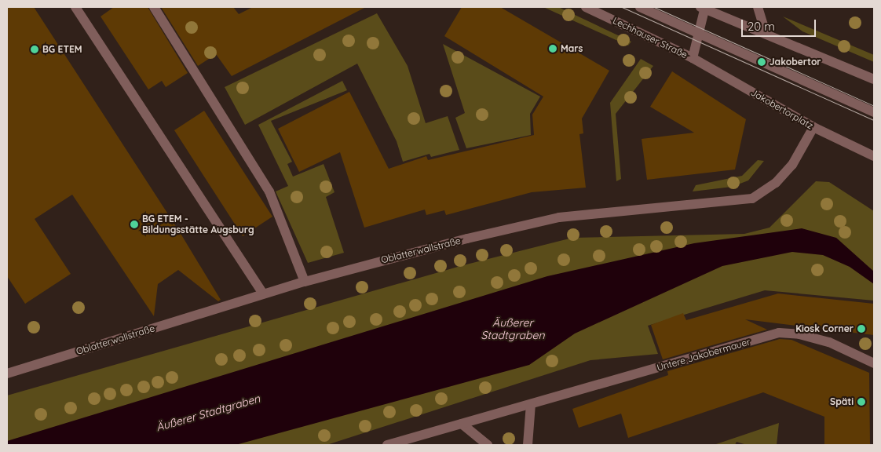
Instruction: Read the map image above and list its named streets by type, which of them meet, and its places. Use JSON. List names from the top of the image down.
{
  "streets": {
    "street": [
      "Lechhauser Straße",
      "Jakobertorplatz",
      "Oblatterwallstraße",
      "Untere Jakobermauer"
    ]
  },
  "crossings": [
    ["Lechhauser Straße", "Jakobertorplatz"],
    ["Jakobertorplatz", "Oblatterwallstraße"]
  ],
  "water": ["Äußerer Stadtgraben"],
  "places": [
    "Mars",
    "BG ETEM",
    "Jakobertor",
    "BG ETEM - Bildungsstätte Augsburg",
    "Kiosk Corner",
    "Späti"
  ],
  "scale_bar": "20 m"
}
